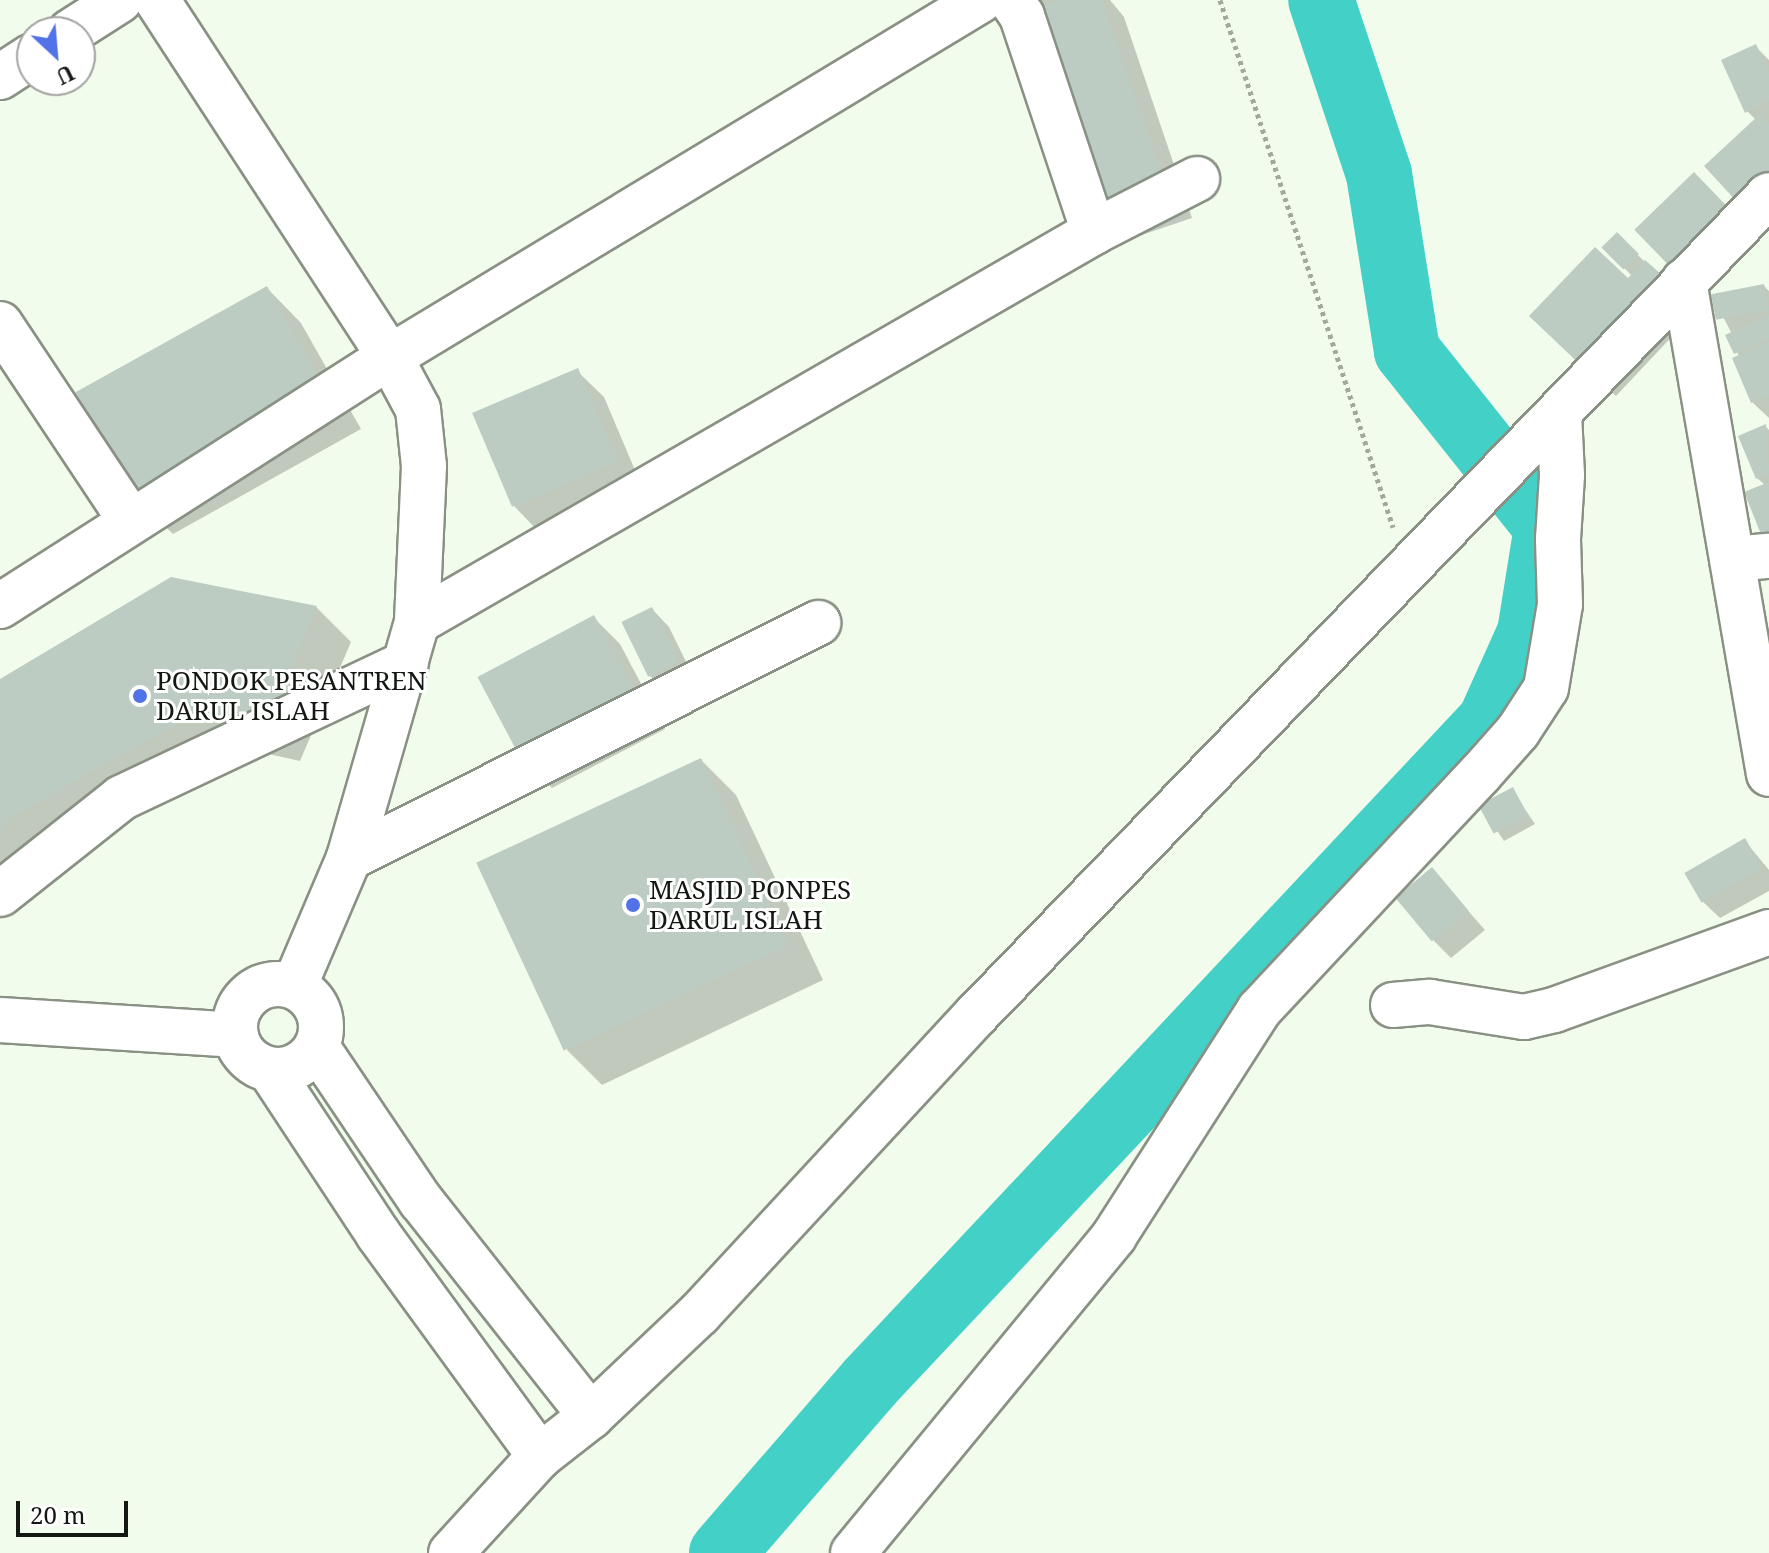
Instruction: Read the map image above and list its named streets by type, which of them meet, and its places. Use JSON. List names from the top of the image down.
{
  "places": ["PONDOK PESANTREN DARUL ISLAH", "MASJID PONPES DARUL ISLAH"],
  "scale_bar": "20 m",
  "north": "bottom right"
}
